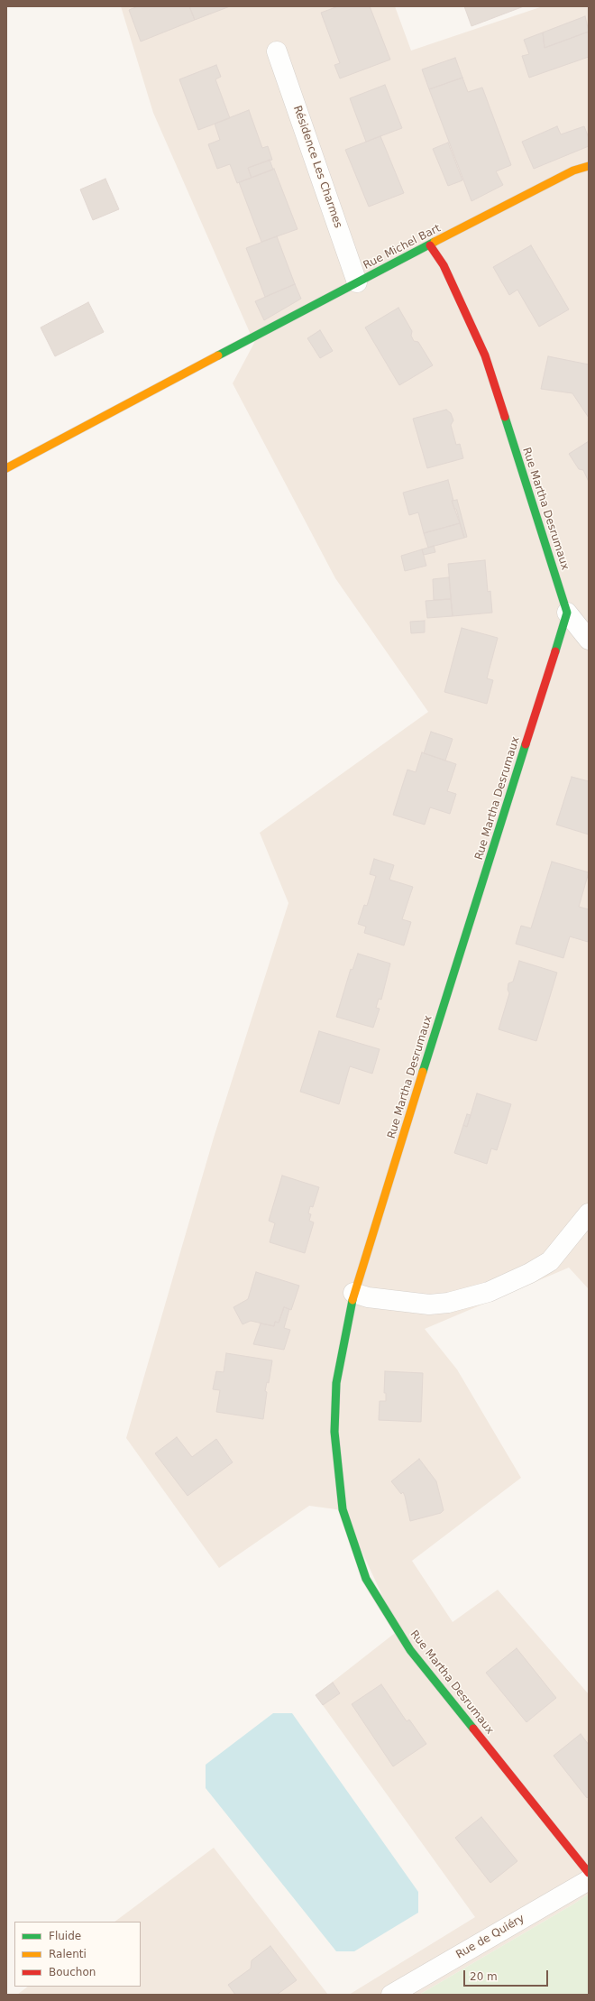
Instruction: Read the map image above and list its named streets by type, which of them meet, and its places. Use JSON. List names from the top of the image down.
{
  "streets": {
    "street": [
      "Résidence Les Charmes",
      "Rue Michel Bart",
      "Rue Martha Desrumaux",
      "Rue de Quiéry"
    ]
  },
  "crossings": [
    ["Résidence Les Charmes", "Rue Michel Bart"],
    ["Rue Michel Bart", "Rue Martha Desrumaux"]
  ],
  "legend": ["Fluide", "Ralenti", "Bouchon"],
  "scale_bar": "20 m"
}
